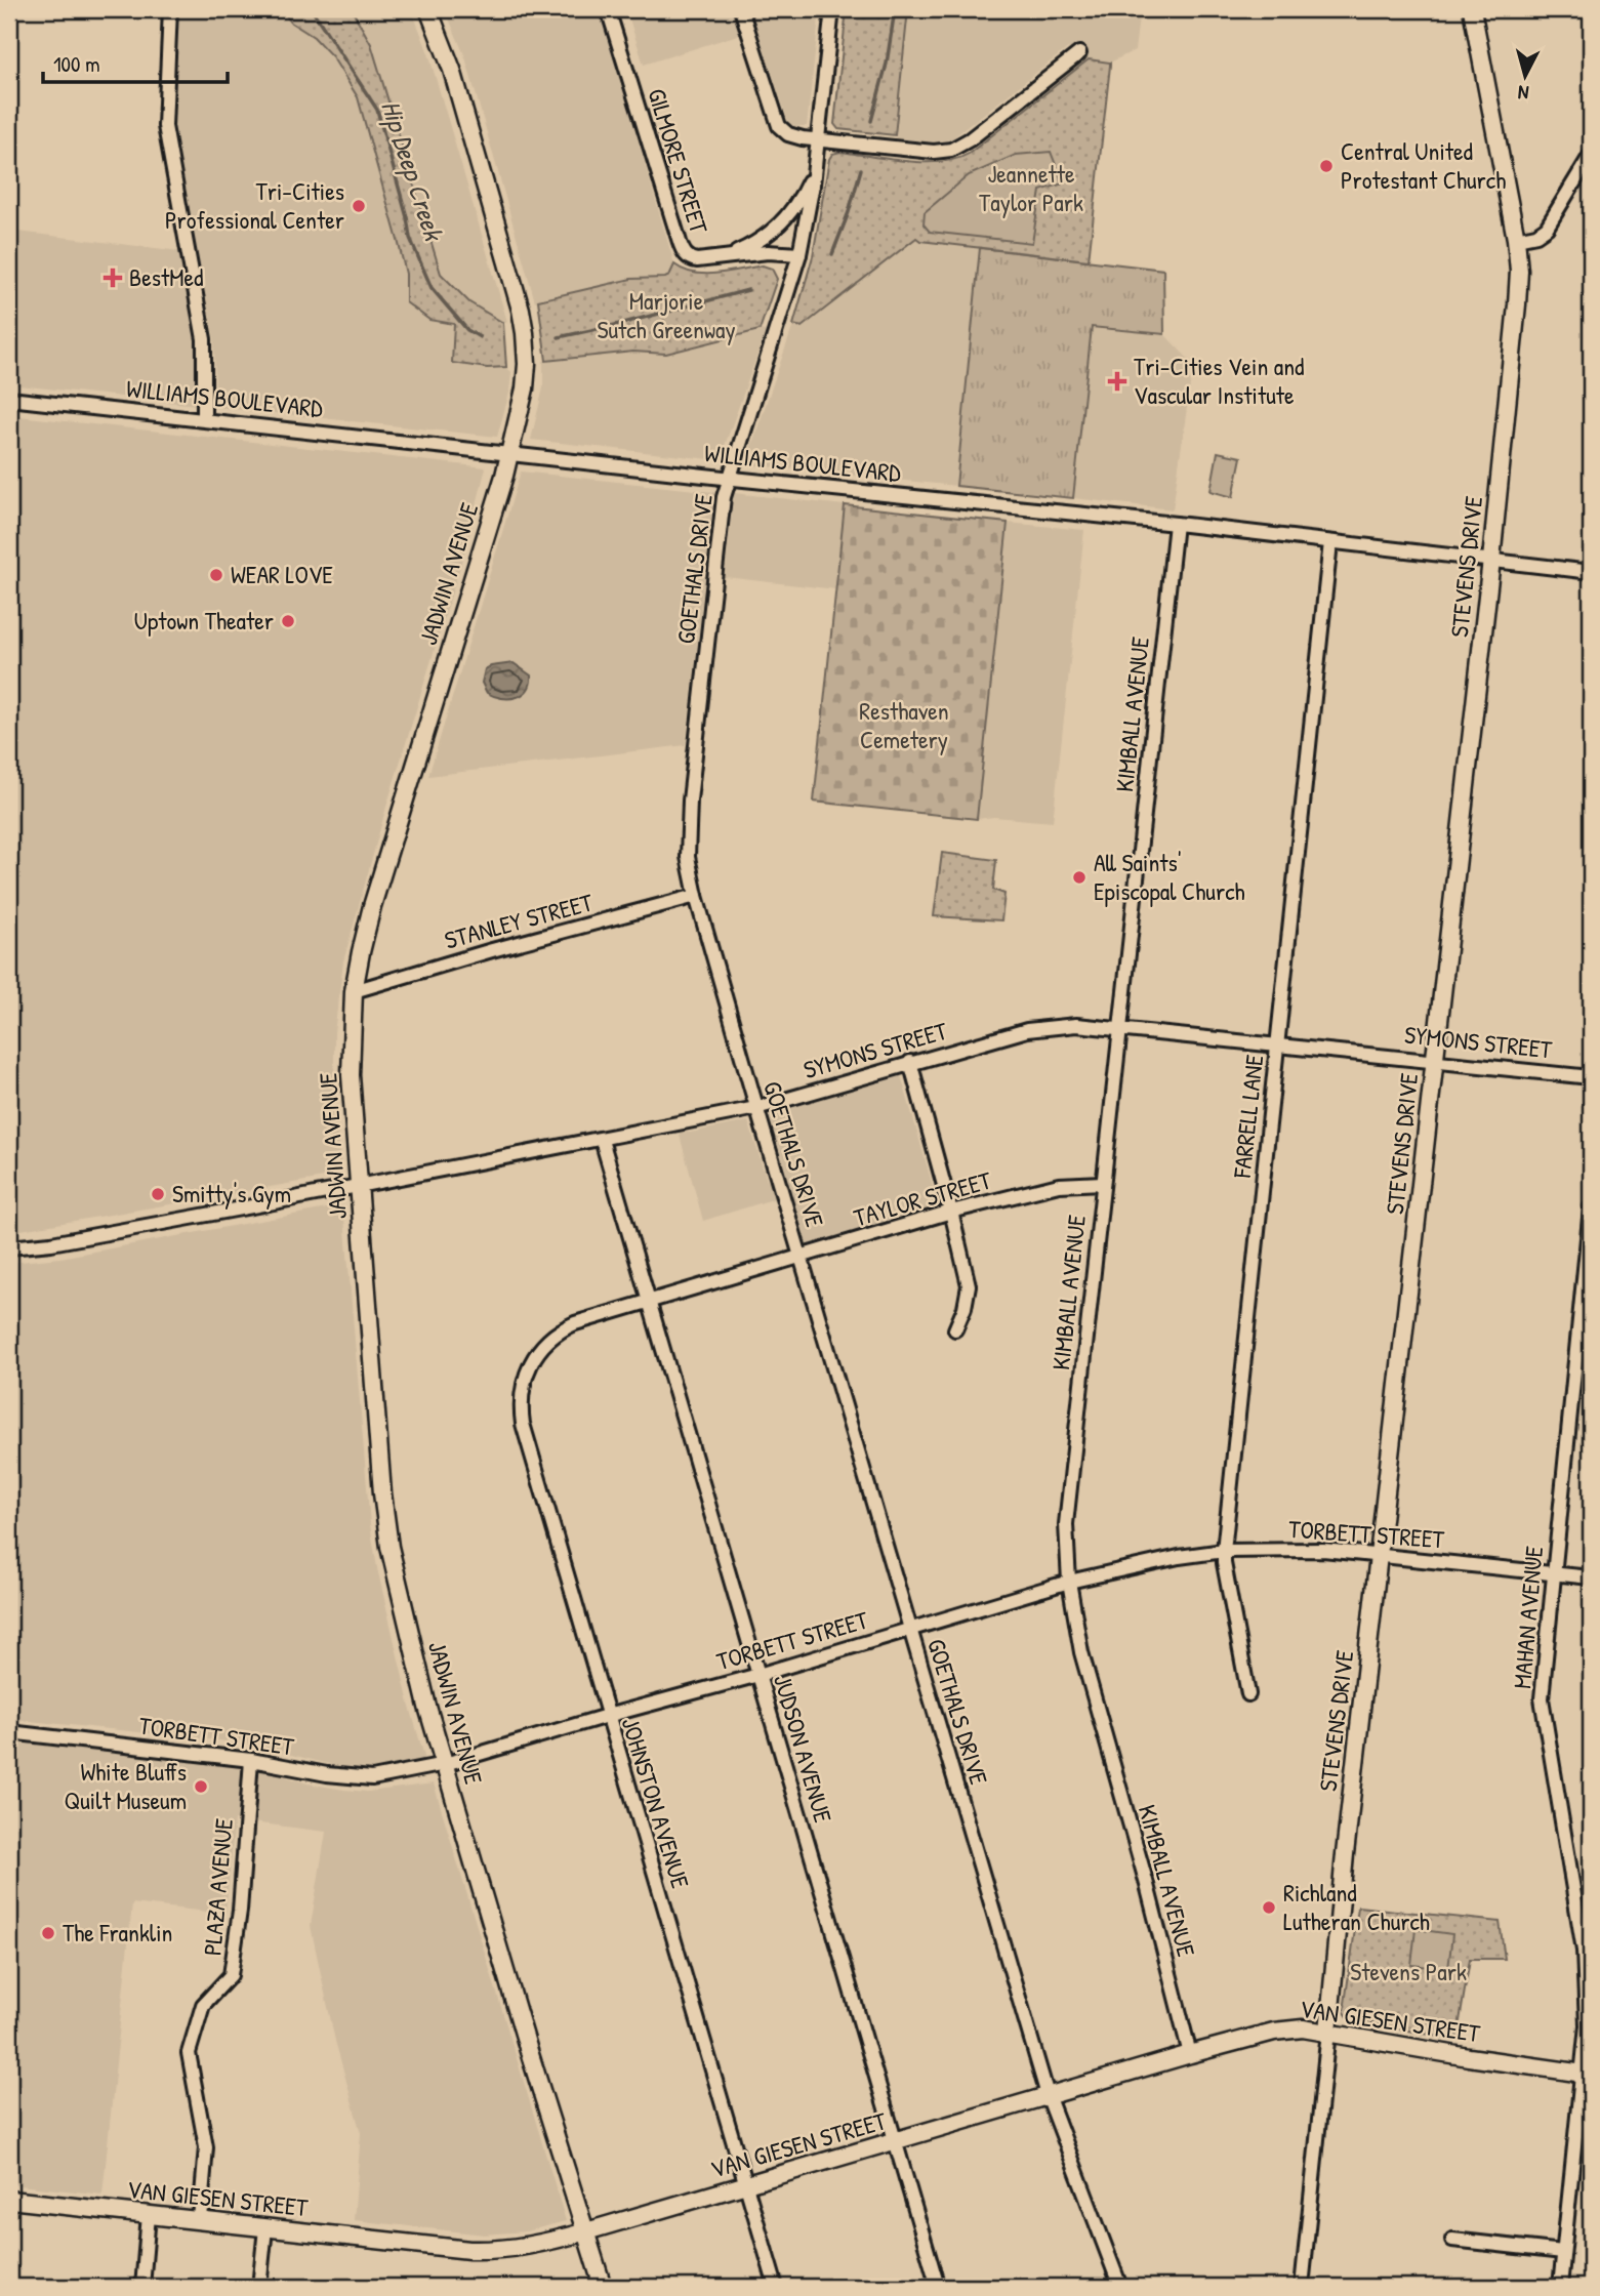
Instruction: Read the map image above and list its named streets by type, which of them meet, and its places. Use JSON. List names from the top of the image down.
{
  "streets": {
    "main road": ["STEVENS DRIVE", "JADWIN AVENUE", "VAN GIESEN STREET"],
    "street": [
      "GILMORE STREET",
      "WILLIAMS BOULEVARD",
      "GOETHALS DRIVE",
      "KIMBALL AVENUE",
      "STANLEY STREET",
      "SYMONS STREET",
      "FARRELL LANE",
      "TAYLOR STREET",
      "TORBETT STREET",
      "MAHAN AVENUE",
      "JUDSON AVENUE",
      "JOHNSTON AVENUE",
      "PLAZA AVENUE"
    ]
  },
  "crossings": [
    ["GILMORE STREET", "GOETHALS DRIVE"],
    ["WILLIAMS BOULEVARD", "STEVENS DRIVE"],
    ["WILLIAMS BOULEVARD", "GOETHALS DRIVE"],
    ["WILLIAMS BOULEVARD", "JADWIN AVENUE"],
    ["WILLIAMS BOULEVARD", "KIMBALL AVENUE"],
    ["WILLIAMS BOULEVARD", "FARRELL LANE"],
    ["STEVENS DRIVE", "SYMONS STREET"],
    ["STEVENS DRIVE", "TORBETT STREET"],
    ["STEVENS DRIVE", "VAN GIESEN STREET"],
    ["GOETHALS DRIVE", "STANLEY STREET"],
    ["GOETHALS DRIVE", "SYMONS STREET"],
    ["GOETHALS DRIVE", "TAYLOR STREET"],
    ["GOETHALS DRIVE", "TORBETT STREET"],
    ["GOETHALS DRIVE", "VAN GIESEN STREET"],
    ["JADWIN AVENUE", "STANLEY STREET"],
    ["JADWIN AVENUE", "SYMONS STREET"],
    ["JADWIN AVENUE", "TORBETT STREET"],
    ["JADWIN AVENUE", "VAN GIESEN STREET"],
    ["KIMBALL AVENUE", "SYMONS STREET"],
    ["KIMBALL AVENUE", "TAYLOR STREET"],
    ["KIMBALL AVENUE", "TORBETT STREET"],
    ["KIMBALL AVENUE", "VAN GIESEN STREET"],
    ["SYMONS STREET", "FARRELL LANE"],
    ["SYMONS STREET", "JUDSON AVENUE"],
    ["FARRELL LANE", "TORBETT STREET"],
    ["TAYLOR STREET", "JUDSON AVENUE"],
    ["TAYLOR STREET", "JOHNSTON AVENUE"],
    ["TORBETT STREET", "MAHAN AVENUE"],
    ["TORBETT STREET", "JUDSON AVENUE"],
    ["TORBETT STREET", "JOHNSTON AVENUE"],
    ["TORBETT STREET", "PLAZA AVENUE"],
    ["MAHAN AVENUE", "VAN GIESEN STREET"],
    ["JUDSON AVENUE", "VAN GIESEN STREET"],
    ["JOHNSTON AVENUE", "VAN GIESEN STREET"],
    ["PLAZA AVENUE", "VAN GIESEN STREET"]
  ],
  "water": ["Hip Deep Creek"],
  "parks": [
    "Jeannette Taylor Park",
    "Marjorie Sutch Greenway",
    "Resthaven Cemetery",
    "Stevens Park"
  ],
  "places": {
    "other": [
      "Central United Protestant Church",
      "Tri-Cities Professional Center",
      "WEAR LOVE",
      "Uptown Theater",
      "All Saints' Episcopal Church",
      "Smitty's Gym",
      "White Bluffs Quilt Museum",
      "Richland Lutheran Church",
      "The Franklin"
    ],
    "health": ["BestMed", "Tri-Cities Vein and Vascular Institute"]
  },
  "scale_bar": "100 m",
  "north": "bottom"
}
